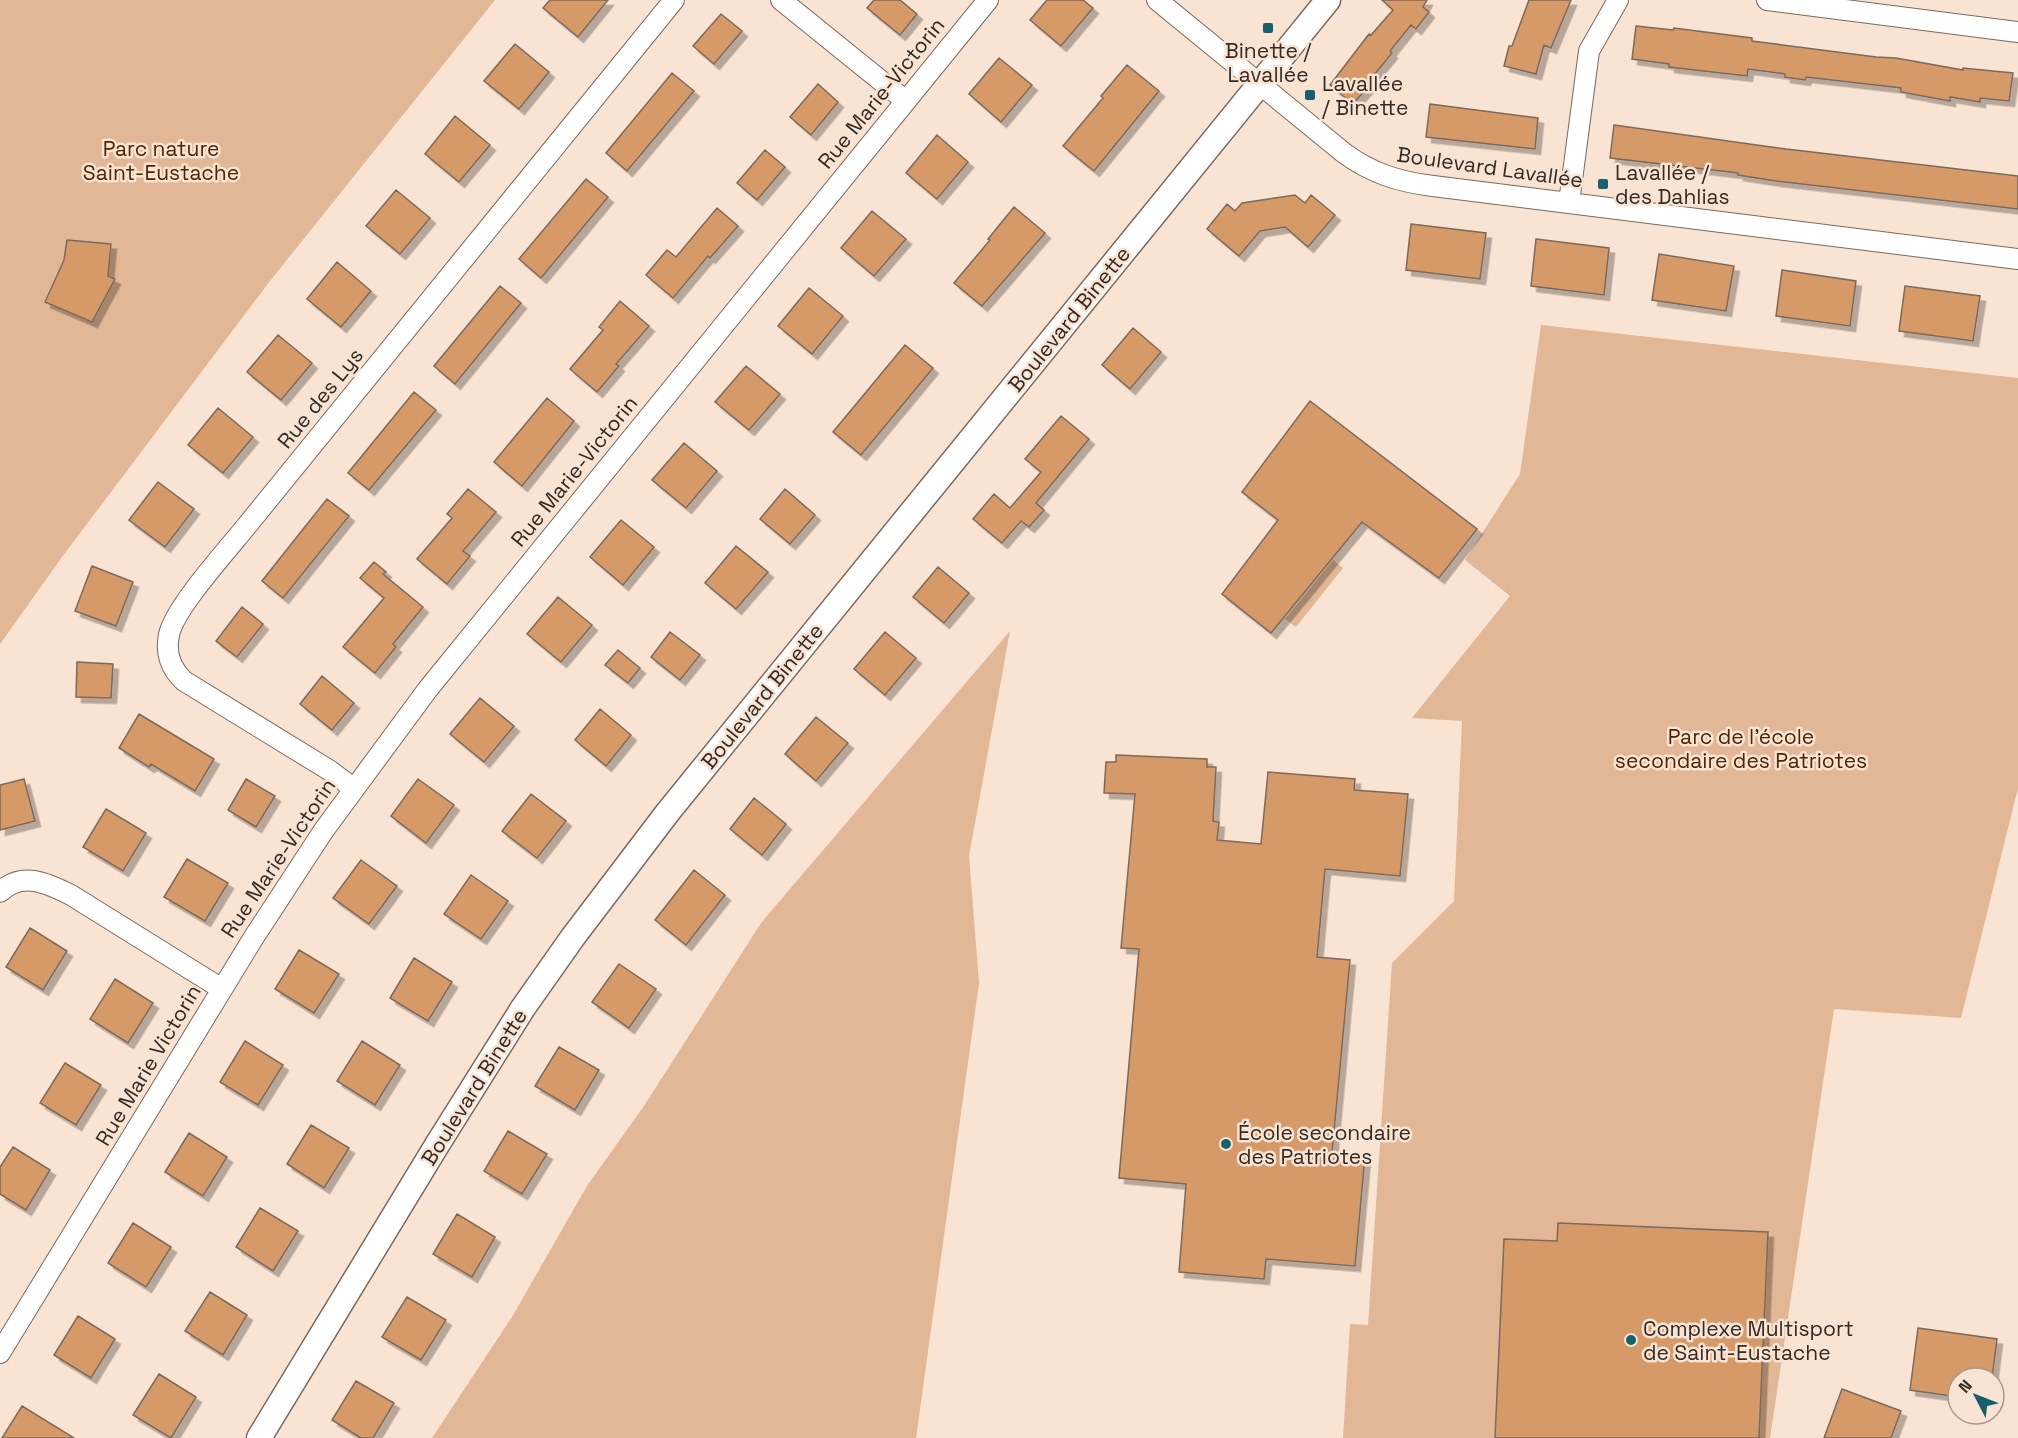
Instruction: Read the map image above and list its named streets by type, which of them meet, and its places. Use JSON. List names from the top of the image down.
{
  "streets": {
    "street": [
      "Rue Marie-Victorin",
      "Boulevard Lavallée",
      "Boulevard Binette",
      "Rue des Lys",
      "Rue Marie Victorin"
    ]
  },
  "crossings": [
    ["Rue Marie-Victorin", "Rue des Lys"],
    ["Rue Marie-Victorin", "Rue Marie Victorin"],
    ["Boulevard Lavallée", "Boulevard Binette"]
  ],
  "parks": ["Parc nature Saint-Eustache", "Parc de l'école secondaire des Patriotes"],
  "places": {
    "transit": ["Binette / Lavallée", "Lavallée / Binette", "Lavallée / des Dahlias"],
    "other": ["École secondaire des Patriotes", "Complexe Multisport de Saint-Eustache"]
  },
  "north": "top left"
}
